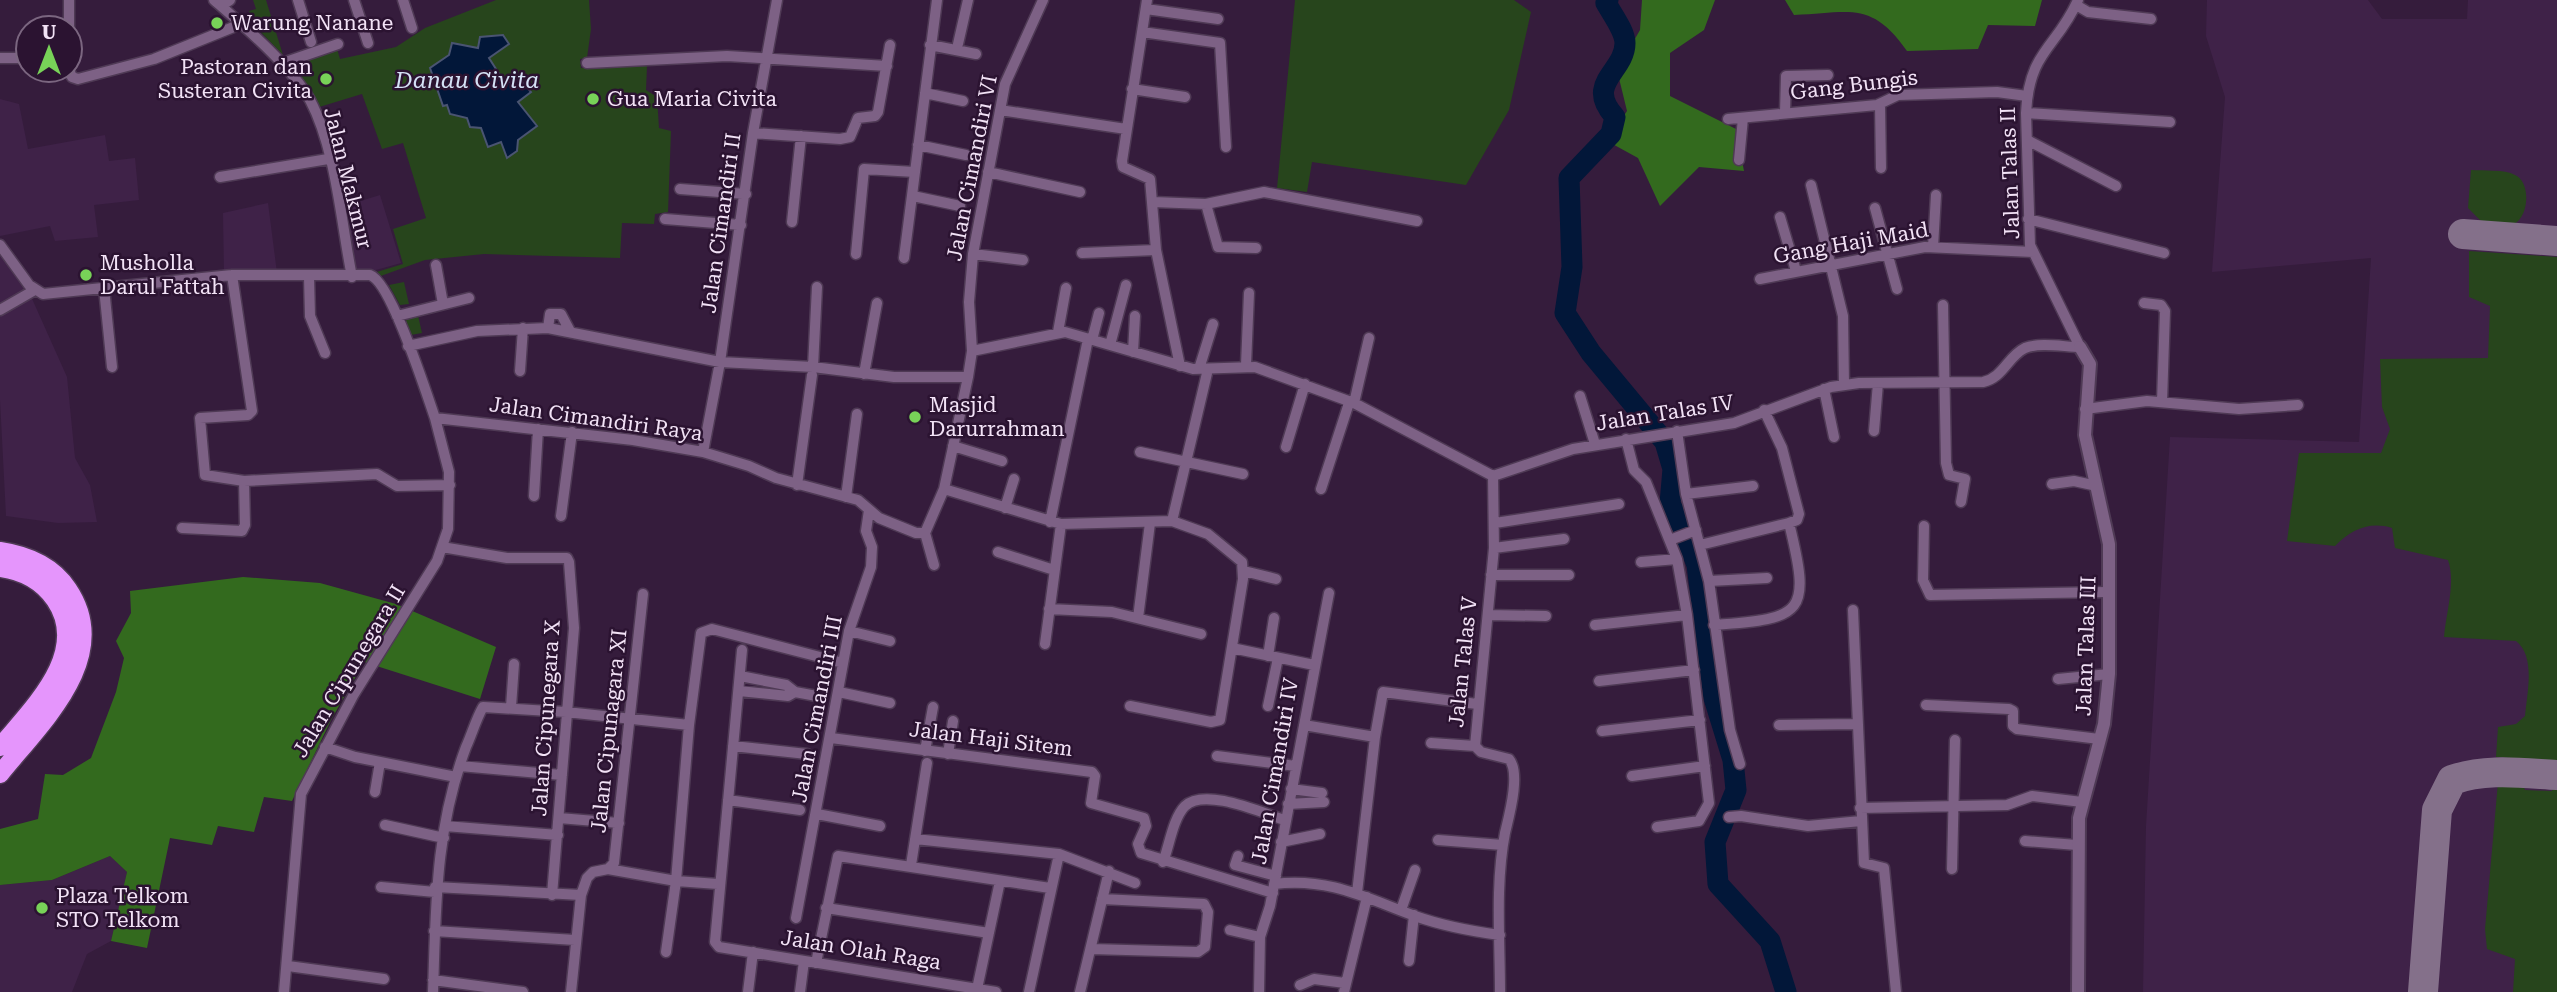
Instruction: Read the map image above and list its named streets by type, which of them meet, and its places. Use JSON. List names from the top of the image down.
{
  "streets": {
    "street": [
      "Gang Bungis",
      "Jalan Cimandiri VI",
      "Jalan Talas II",
      "Jalan Makmur",
      "Jalan Cimandiri II",
      "Gang Haji Maid",
      "Jalan Talas IV",
      "Jalan Cimandiri Raya",
      "Jalan Talas III",
      "Jalan Talas V",
      "Jalan Cipunegara II",
      "Jalan Cimandiri III",
      "Jalan Cipunegara X",
      "Jalan Cipunagara XI",
      "Jalan Haji Sitem",
      "Jalan Cimandiri IV",
      "Jalan Olah Raga"
    ]
  },
  "crossings": [
    ["Gang Bungis", "Jalan Talas II"],
    ["Jalan Talas II", "Gang Haji Maid"],
    ["Jalan Talas II", "Jalan Talas IV"],
    ["Jalan Talas II", "Jalan Talas III"],
    ["Jalan Cimandiri II", "Jalan Cimandiri Raya"],
    ["Jalan Talas IV", "Jalan Talas III"],
    ["Jalan Talas IV", "Jalan Talas V"],
    ["Jalan Cimandiri Raya", "Jalan Cipunegara II"],
    ["Jalan Cimandiri Raya", "Jalan Cimandiri III"],
    ["Jalan Talas V", "Jalan Haji Sitem"],
    ["Jalan Cipunegara II", "Jalan Cipunegara X"],
    ["Jalan Cimandiri III", "Jalan Haji Sitem"],
    ["Jalan Haji Sitem", "Jalan Cimandiri IV"]
  ],
  "water": ["Danau Civita"],
  "places": [
    "Warung Nanane",
    "Pastoran dan Susteran Civita",
    "Gua Maria Civita",
    "Musholla Darul Fattah",
    "Masjid Darurrahman",
    "Plaza Telkom STO Telkom"
  ],
  "north": "top"
}
